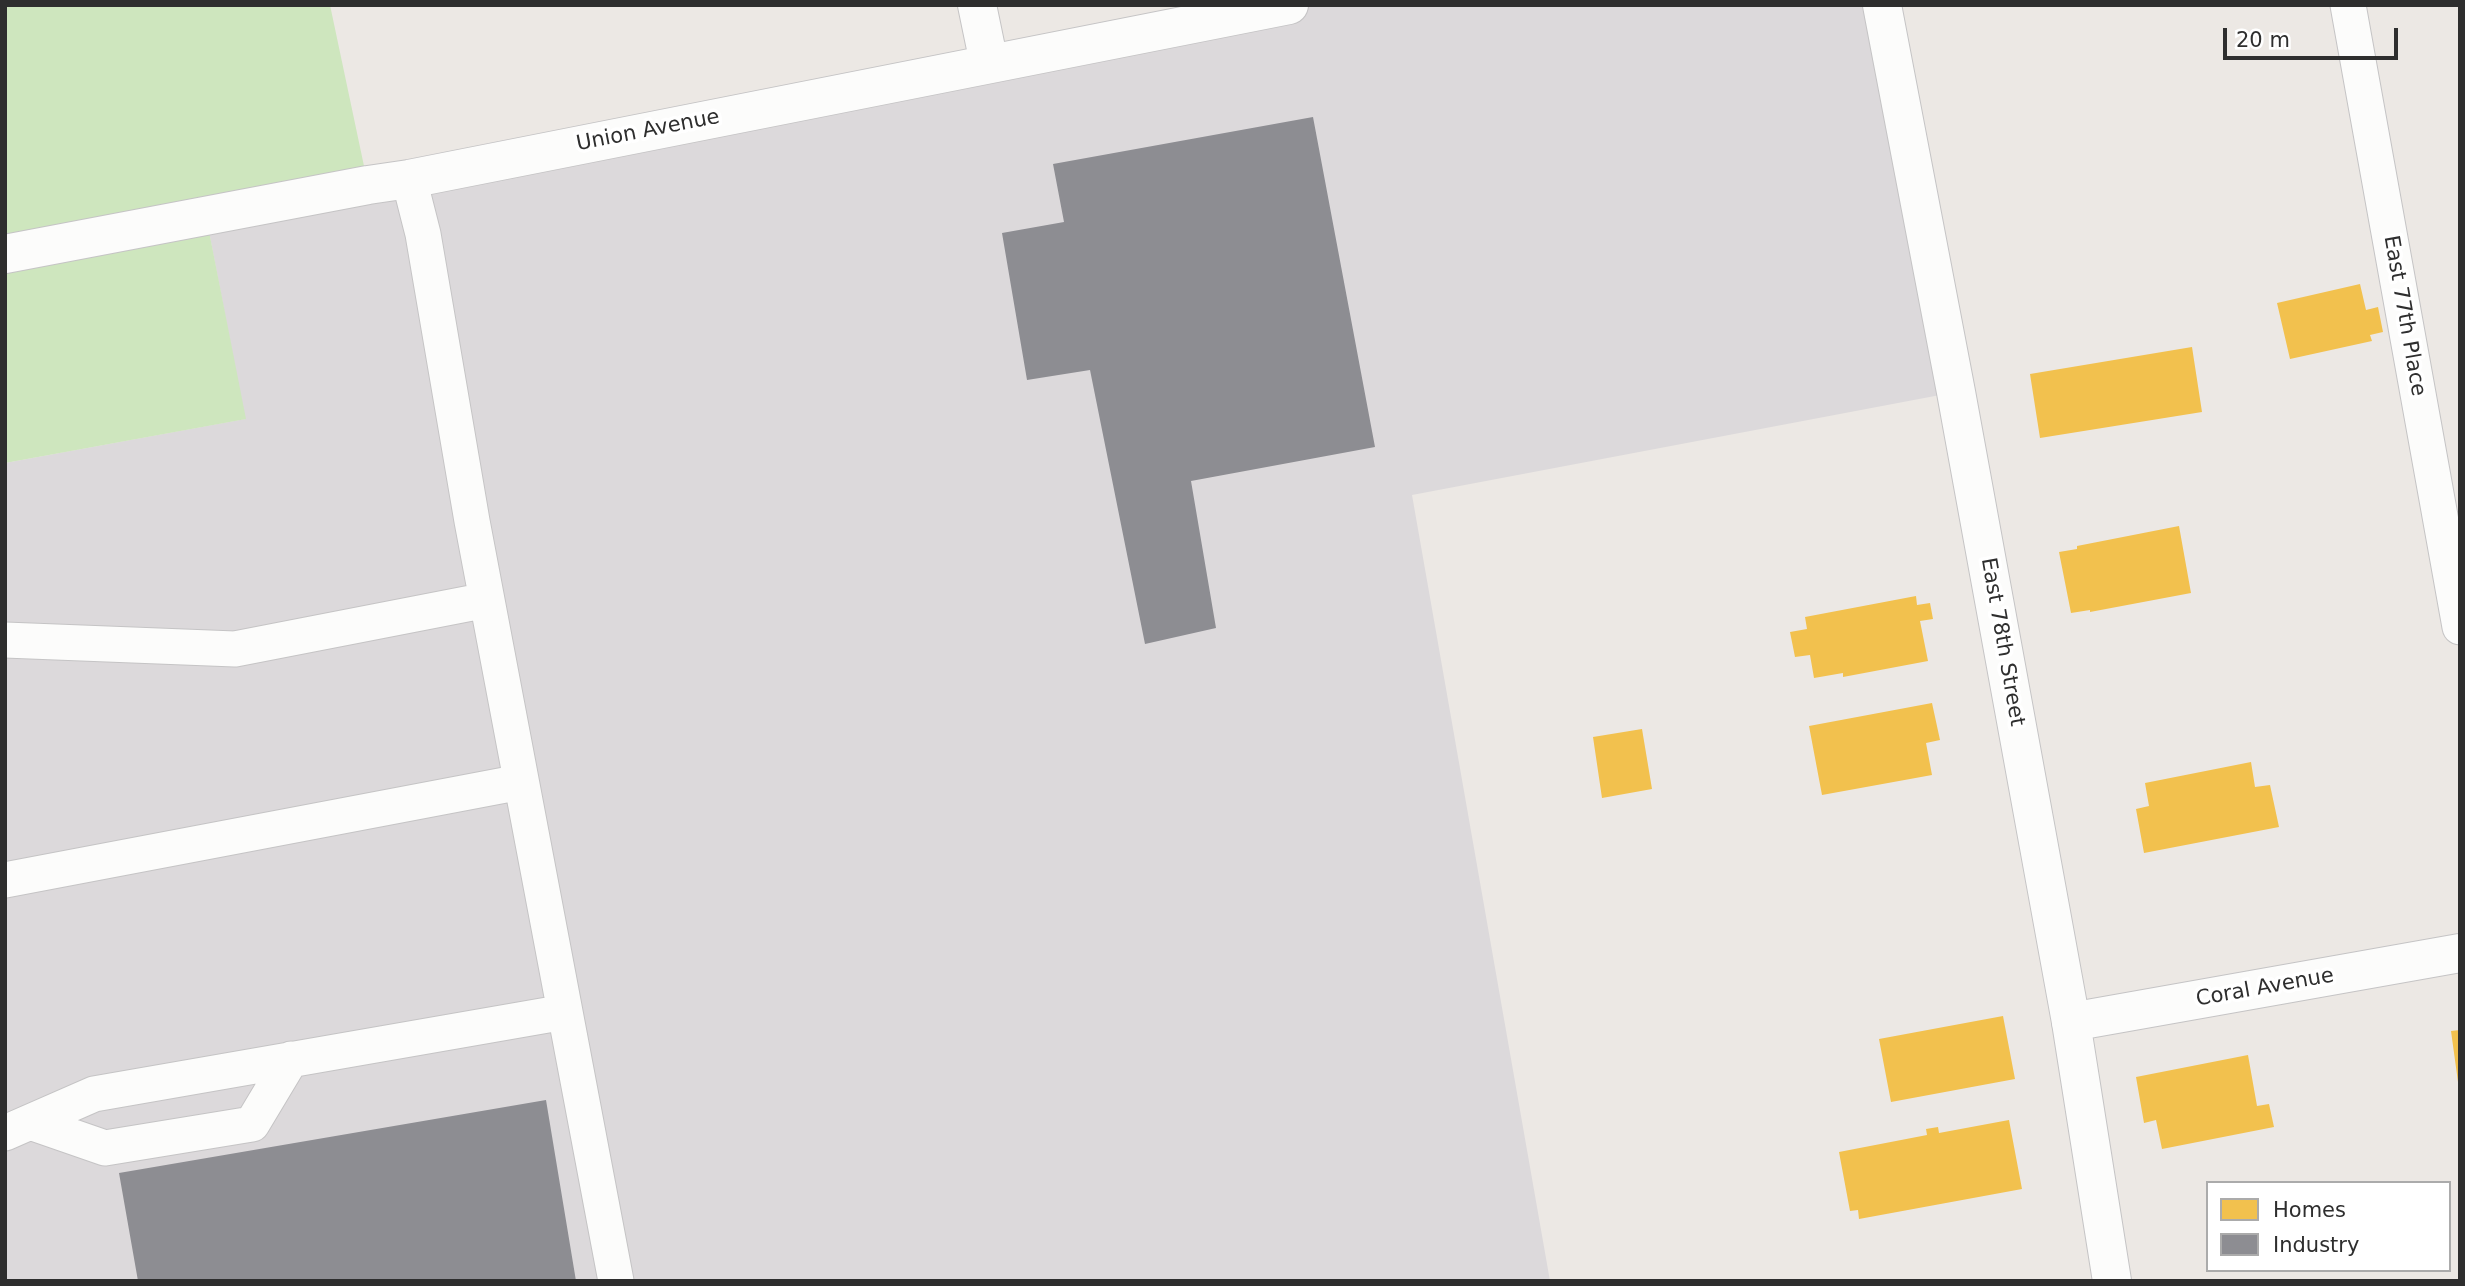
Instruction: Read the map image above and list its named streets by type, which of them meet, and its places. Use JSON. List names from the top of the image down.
{
  "streets": {
    "main road": ["Union Avenue", "East 78th Street", "Coral Avenue"],
    "lane": ["East 77th Place"]
  },
  "crossings": [
    ["East 78th Street", "Coral Avenue"]
  ],
  "legend": ["Homes", "Industry"],
  "scale_bar": "20 m"
}
